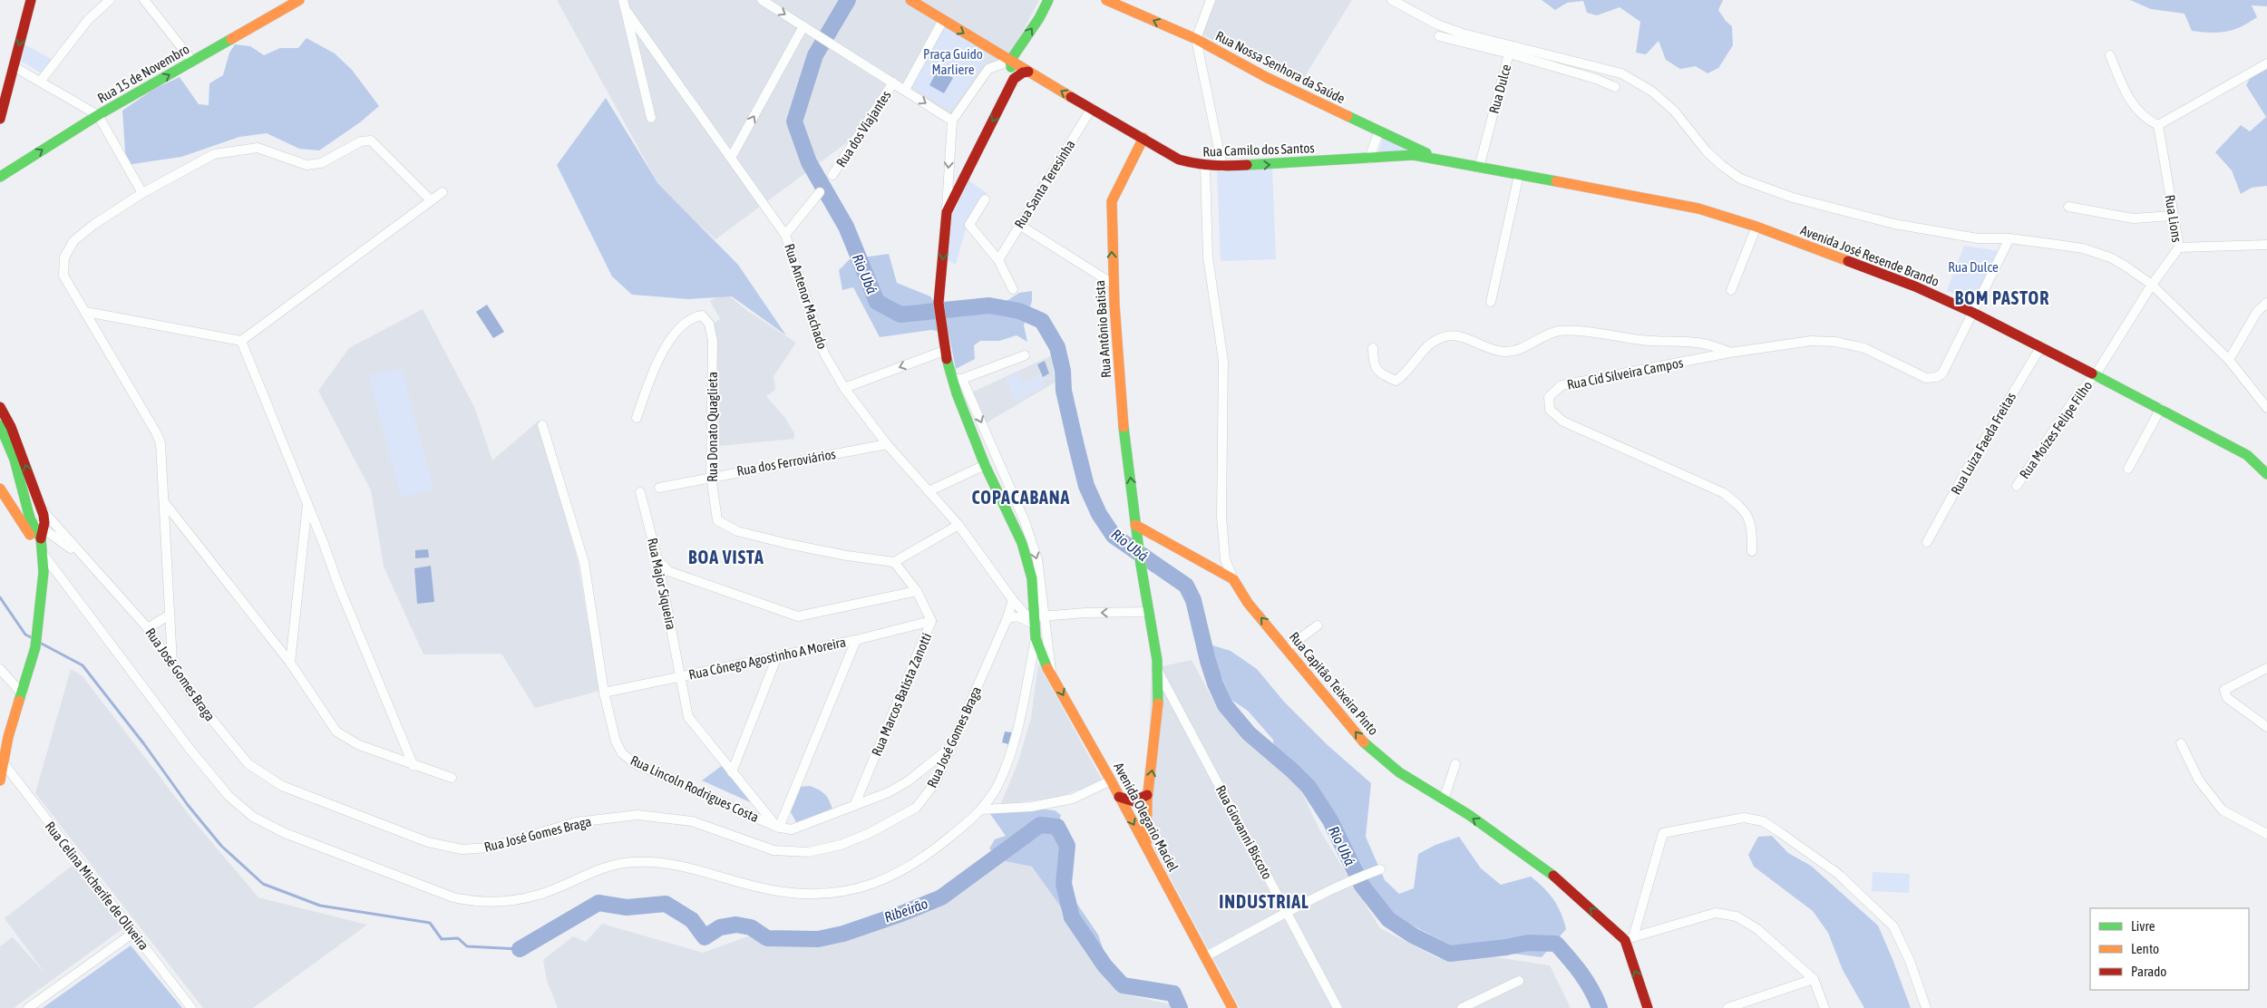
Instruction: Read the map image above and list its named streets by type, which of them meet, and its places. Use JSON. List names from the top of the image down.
{
  "streets": {
    "main road": [
      "Rua Nossa Senhora da Saúde",
      "Rua 15 de Novembro",
      "Rua Camilo dos Santos",
      "Avenida José Resende Brando",
      "Rua Antônio Batista",
      "Rua Capitão Teixeira Pinto",
      "Avenida Olegario Maciel"
    ],
    "street": [
      "Rua Dulce",
      "Rua dos Viajantes",
      "Rua Santa Teresinha",
      "Rua Lions",
      "Rua Antenor Machado",
      "Rua Cid Silveira Campos",
      "Rua Donato Quaglieta",
      "Rua Moizes Felipe Filho",
      "Rua Luiza Faeda Freitas",
      "Rua dos Ferroviários",
      "Rua Major Siqueira",
      "Rua Cônego Agostinho A Moreira",
      "Rua José Gomes Braga",
      "Rua Marcos Batista Zanotti",
      "Rua Lincoln Rodrigues Costa",
      "Rua Giovanni Biscoto",
      "Rua Celina Micherife de Oliveira"
    ]
  },
  "crossings": [
    ["Rua Nossa Senhora da Saúde", "Rua Camilo dos Santos"],
    ["Rua Dulce", "Rua Camilo dos Santos"],
    ["Rua Dulce", "Avenida José Resende Brando"],
    ["Rua dos Viajantes", "Rua Camilo dos Santos"],
    ["Rua Camilo dos Santos", "Rua Santa Teresinha"],
    ["Rua Camilo dos Santos", "Avenida José Resende Brando"],
    ["Rua Camilo dos Santos", "Rua Antônio Batista"],
    ["Rua Lions", "Avenida José Resende Brando"],
    ["Rua Lions", "Rua Moizes Felipe Filho"],
    ["Avenida José Resende Brando", "Rua Cid Silveira Campos"],
    ["Avenida José Resende Brando", "Rua Moizes Felipe Filho"],
    ["Avenida José Resende Brando", "Rua Luiza Faeda Freitas"],
    ["Rua Antenor Machado", "Rua dos Ferroviários"],
    ["Rua Antenor Machado", "Rua José Gomes Braga"],
    ["Rua Antenor Machado", "Avenida Olegario Maciel"],
    ["Rua Antônio Batista", "Rua Capitão Teixeira Pinto"],
    ["Rua Antônio Batista", "Avenida Olegario Maciel"],
    ["Rua Antônio Batista", "Rua Giovanni Biscoto"],
    ["Rua Donato Quaglieta", "Rua dos Ferroviários"],
    ["Rua Donato Quaglieta", "Rua Marcos Batista Zanotti"],
    ["Rua Major Siqueira", "Rua Cônego Agostinho A Moreira"],
    ["Rua Major Siqueira", "Rua Lincoln Rodrigues Costa"],
    ["Rua Cônego Agostinho A Moreira", "Rua Marcos Batista Zanotti"],
    ["Rua Cônego Agostinho A Moreira", "Rua Lincoln Rodrigues Costa"],
    ["Rua José Gomes Braga", "Rua Lincoln Rodrigues Costa"],
    ["Rua Marcos Batista Zanotti", "Rua Lincoln Rodrigues Costa"]
  ],
  "one_way": [
    "Rua 15 de Novembro",
    "Rua Antônio Batista",
    "Rua Capitão Teixeira Pinto",
    "Avenida Olegario Maciel"
  ],
  "districts": [
    "BOM PASTOR",
    "COPACABANA",
    "BOA VISTA",
    "INDUSTRIAL"
  ],
  "water": ["Rio Ubá", "Ribeirão"],
  "parks": ["Praça Guido Marliere", "Rua Dulce"],
  "legend": ["Livre", "Lento", "Parado"]
}
